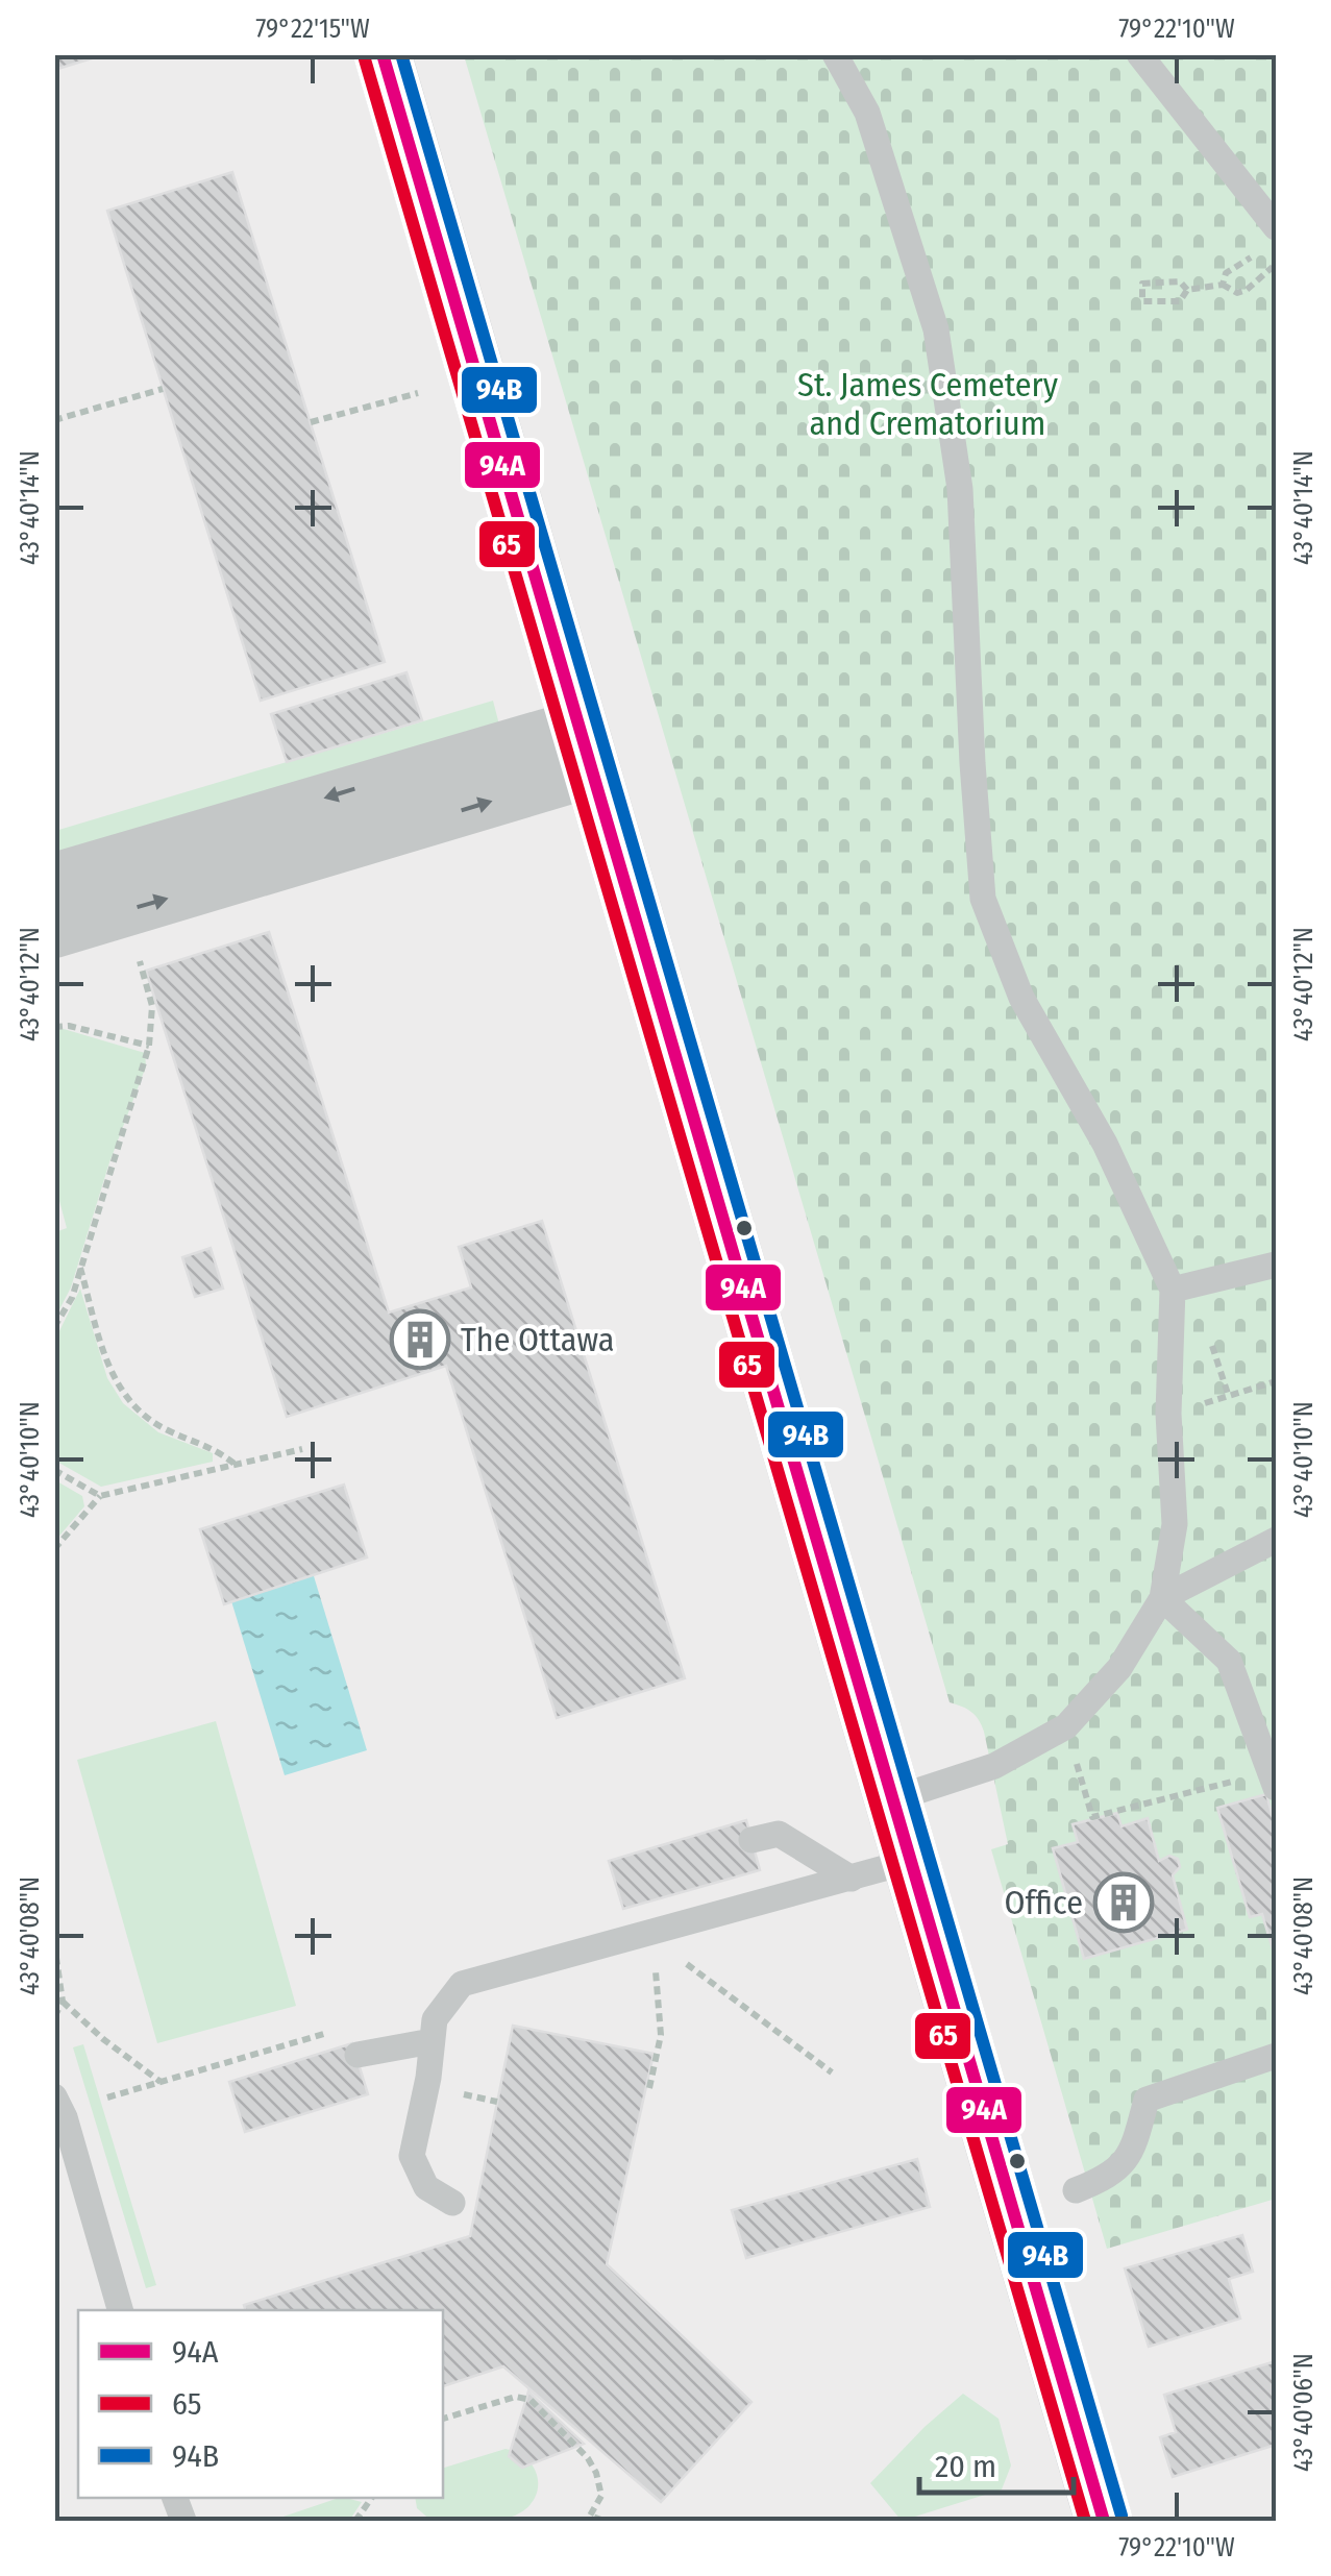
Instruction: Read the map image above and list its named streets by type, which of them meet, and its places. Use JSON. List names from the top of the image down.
{
  "parks": ["St. James Cemetery and Crematorium"],
  "places": {
    "building": ["The Ottawa", "Office"]
  },
  "lines": ["transit line 94A", "transit line 94B", "transit line 65"],
  "legend": ["94A", "65", "94B"],
  "scale_bar": "20 m",
  "coordinates": [
    "79°22'15\"W",
    "79°22'10\"W",
    "43°40'14\"N",
    "43°40'12\"N",
    "43°40'10\"N",
    "43°40'08\"N",
    "43°40'06\"N"
  ]
}
